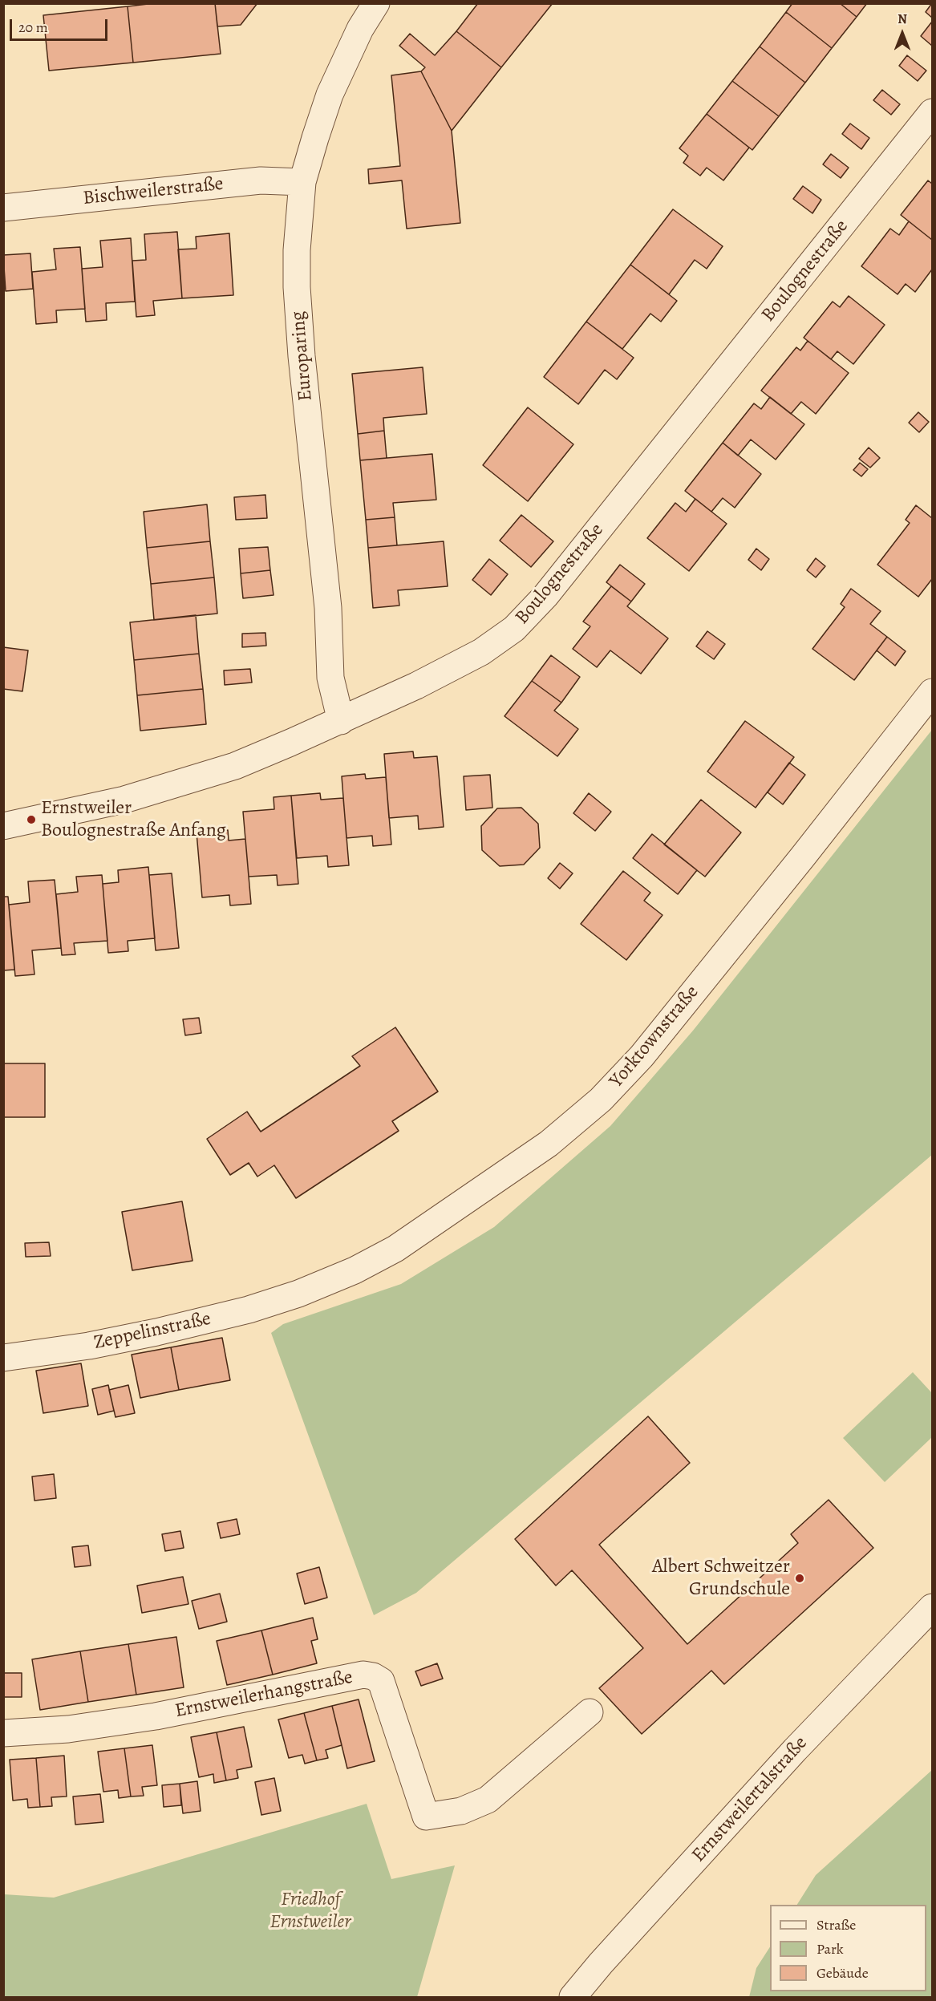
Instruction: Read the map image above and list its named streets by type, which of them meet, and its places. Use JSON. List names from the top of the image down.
{
  "streets": {
    "street": [
      "Bischweilerstraße",
      "Boulognestraße",
      "Europaring",
      "Yorktownstraße",
      "Zeppelinstraße",
      "Ernstweilerhangstraße",
      "Ernstweilertalstraße"
    ]
  },
  "crossings": [
    ["Bischweilerstraße", "Europaring"],
    ["Boulognestraße", "Europaring"],
    ["Yorktownstraße", "Zeppelinstraße"]
  ],
  "parks": ["Friedhof Ernstweiler"],
  "places": ["Ernstweiler Boulognestraße Anfang", "Albert Schweitzer Grundschule"],
  "legend": ["Straße", "Park", "Gebäude"],
  "scale_bar": "20 m",
  "north": "top"
}
